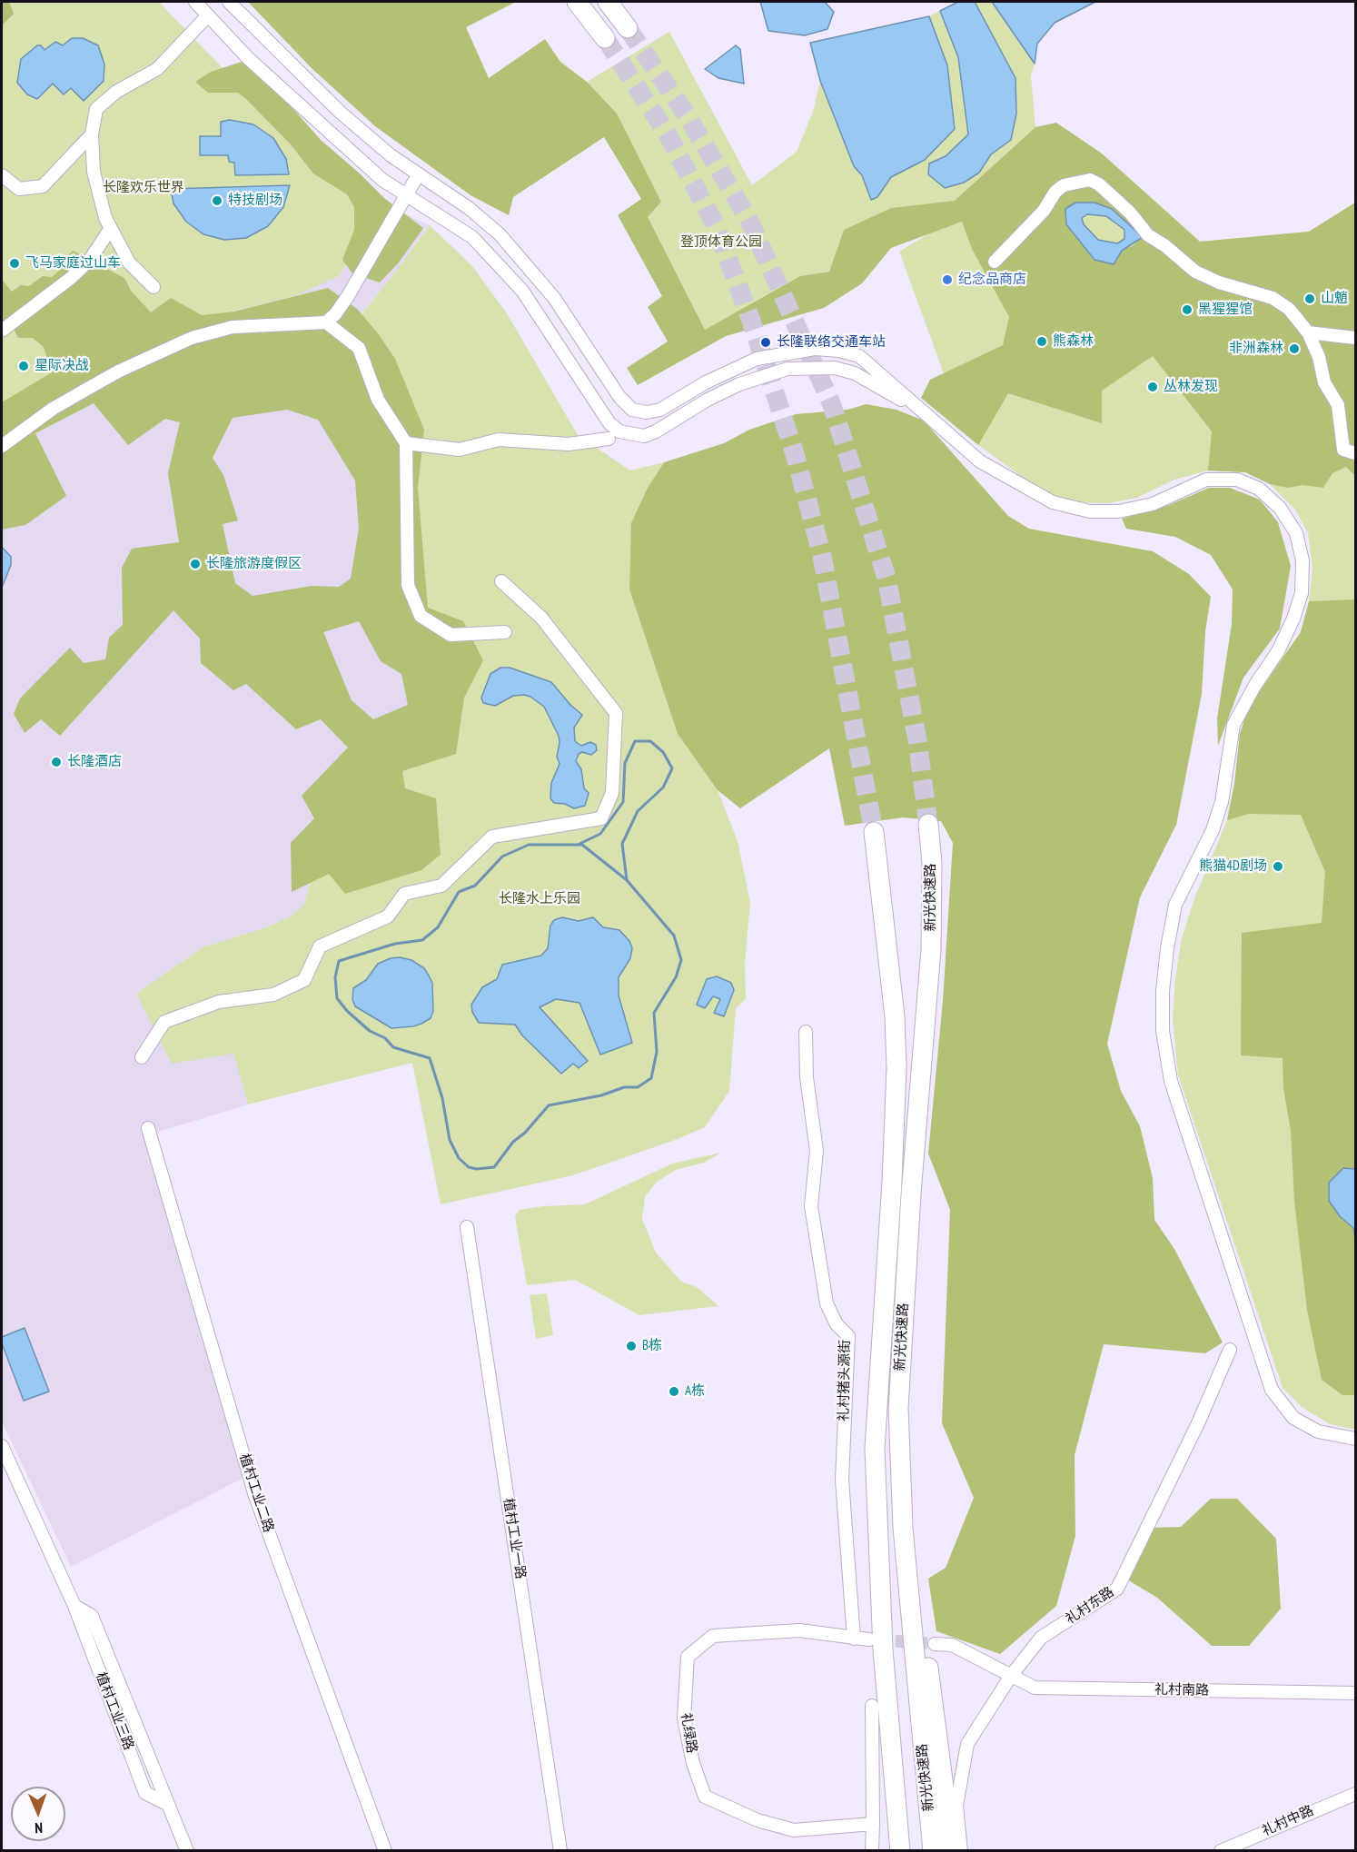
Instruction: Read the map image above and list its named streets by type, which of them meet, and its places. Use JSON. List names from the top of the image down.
{
  "streets": {
    "highway": ["新光快速路"],
    "street": [
      "礼村猪头源街",
      "植村工业二路",
      "植村工业一路",
      "礼村东路",
      "礼村南路",
      "植村工业三路",
      "礼绿路",
      "礼村中路"
    ]
  },
  "crossings": [
    ["礼村猪头源街", "礼绿路"],
    ["礼村东路", "礼村南路"]
  ],
  "parks": ["长隆欢乐世界", "登顶体育公园", "长隆水上乐园"],
  "places": [
    "特技剧场",
    "飞马家庭过山车",
    "纪念品商店",
    "山魈",
    "黑猩猩馆",
    "熊森林",
    "长隆联络交通车站",
    "非洲森林",
    "星际决战",
    "丛林发现",
    "长隆旅游度假区",
    "长隆酒店",
    "熊猫4D剧场",
    "B栋",
    "A栋"
  ],
  "north": "bottom"
}
